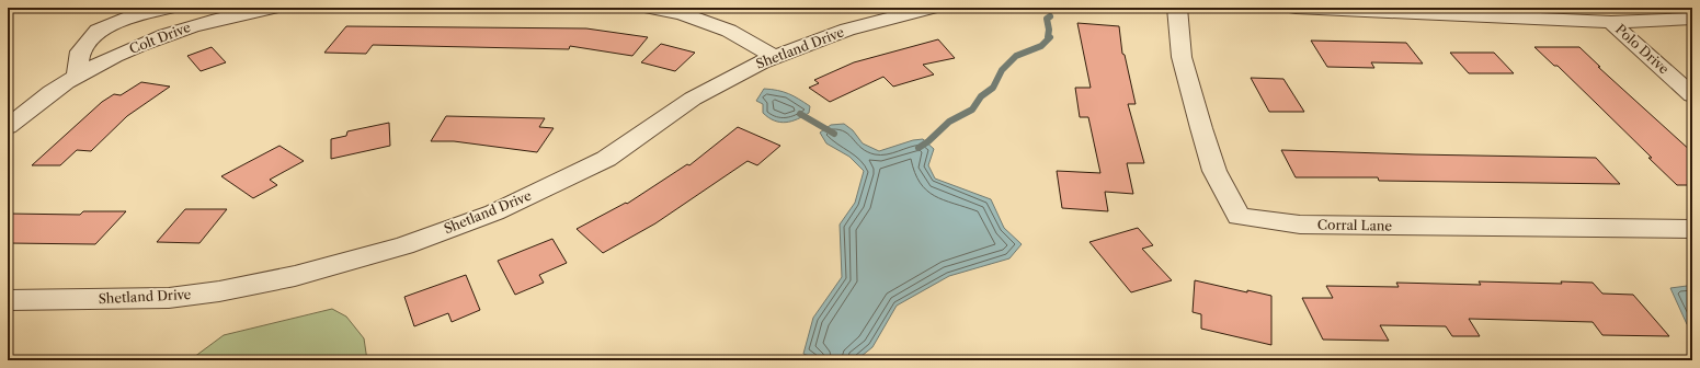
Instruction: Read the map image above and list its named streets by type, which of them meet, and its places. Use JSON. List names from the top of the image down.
{
  "streets": {
    "street": [
      "Colt Drive",
      "Shetland Drive",
      "Polo Drive",
      "Corral Lane"
    ]
  }
}
